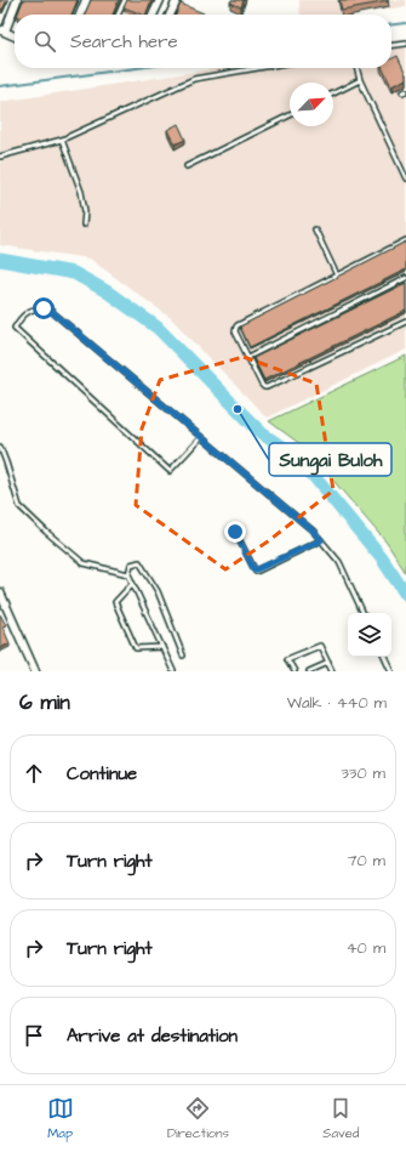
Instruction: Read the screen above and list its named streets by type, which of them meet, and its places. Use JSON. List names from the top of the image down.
{
  "places": ["Sungai Buloh"],
  "north": "top right",
  "page": {
    "search": "Search here",
    "heading": ["6 min", "Walk · 440 m"],
    "list": [
      ["Continue", "330 m"],
      ["Turn right", "70 m"],
      ["Turn right", "40 m"],
      "Arrive at destination"
    ],
    "nav": ["Map", "Directions", "Saved"]
  }
}
